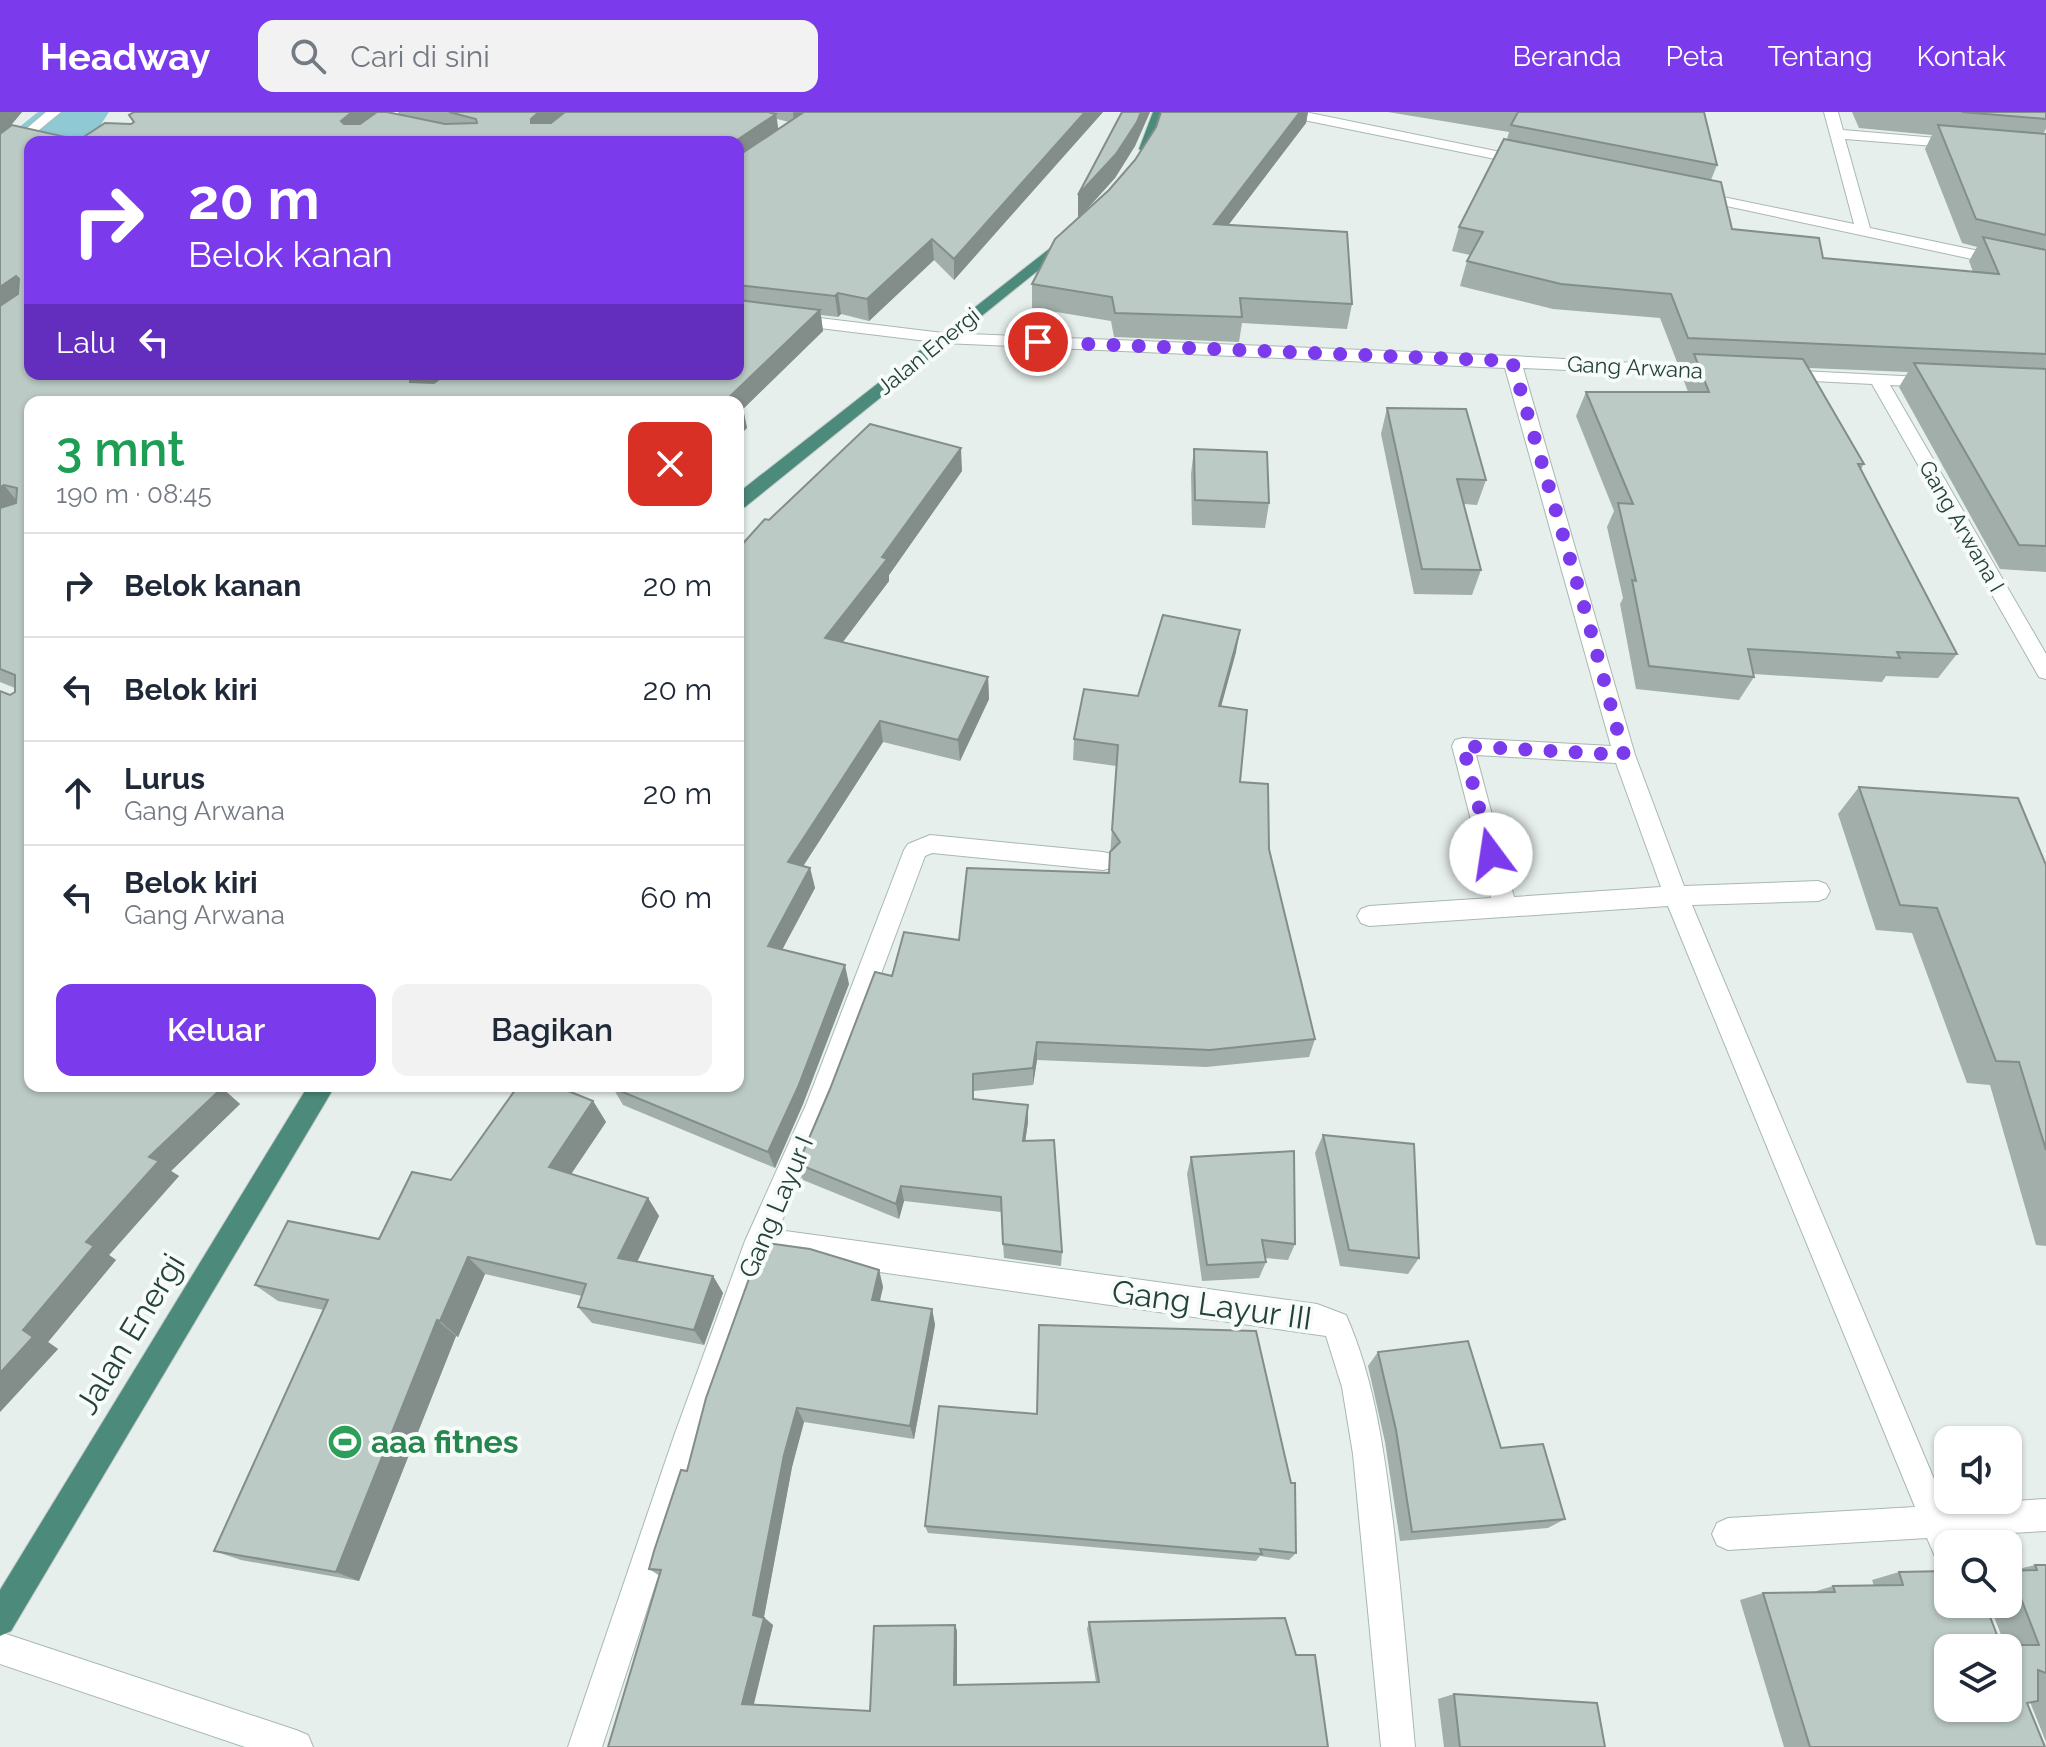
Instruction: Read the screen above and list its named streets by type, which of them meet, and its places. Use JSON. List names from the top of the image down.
{
  "streets": {
    "highway": ["Jalan Energi"],
    "street": [
      "Gang Arwana",
      "Gang Arwana I",
      "Gang Layur I",
      "Gang Layur III"
    ]
  },
  "crossings": [
    ["Jalan Energi", "Gang Arwana"],
    ["Gang Layur I", "Gang Layur III"]
  ],
  "places": {
    "sports": ["aaa fitnes"]
  },
  "page": {
    "header": "Headway",
    "search": "Cari di sini",
    "nav": [
      "Beranda",
      "Peta",
      "Tentang",
      "Kontak"
    ],
    "turn": ["20 m", "Belok kanan"],
    "then": "Lalu",
    "heading": ["3 mnt", "190 m · 08:45"],
    "list": [
      {
        "name": "Belok kanan",
        "value": "20 m"
      },
      {
        "name": "Belok kiri",
        "value": "20 m"
      },
      {
        "name": "Lurus",
        "note": "Gang Arwana",
        "value": "20 m"
      },
      {
        "name": "Belok kiri",
        "note": "Gang Arwana",
        "value": "60 m"
      }
    ],
    "buttons": ["Keluar", "Bagikan"]
  }
}
